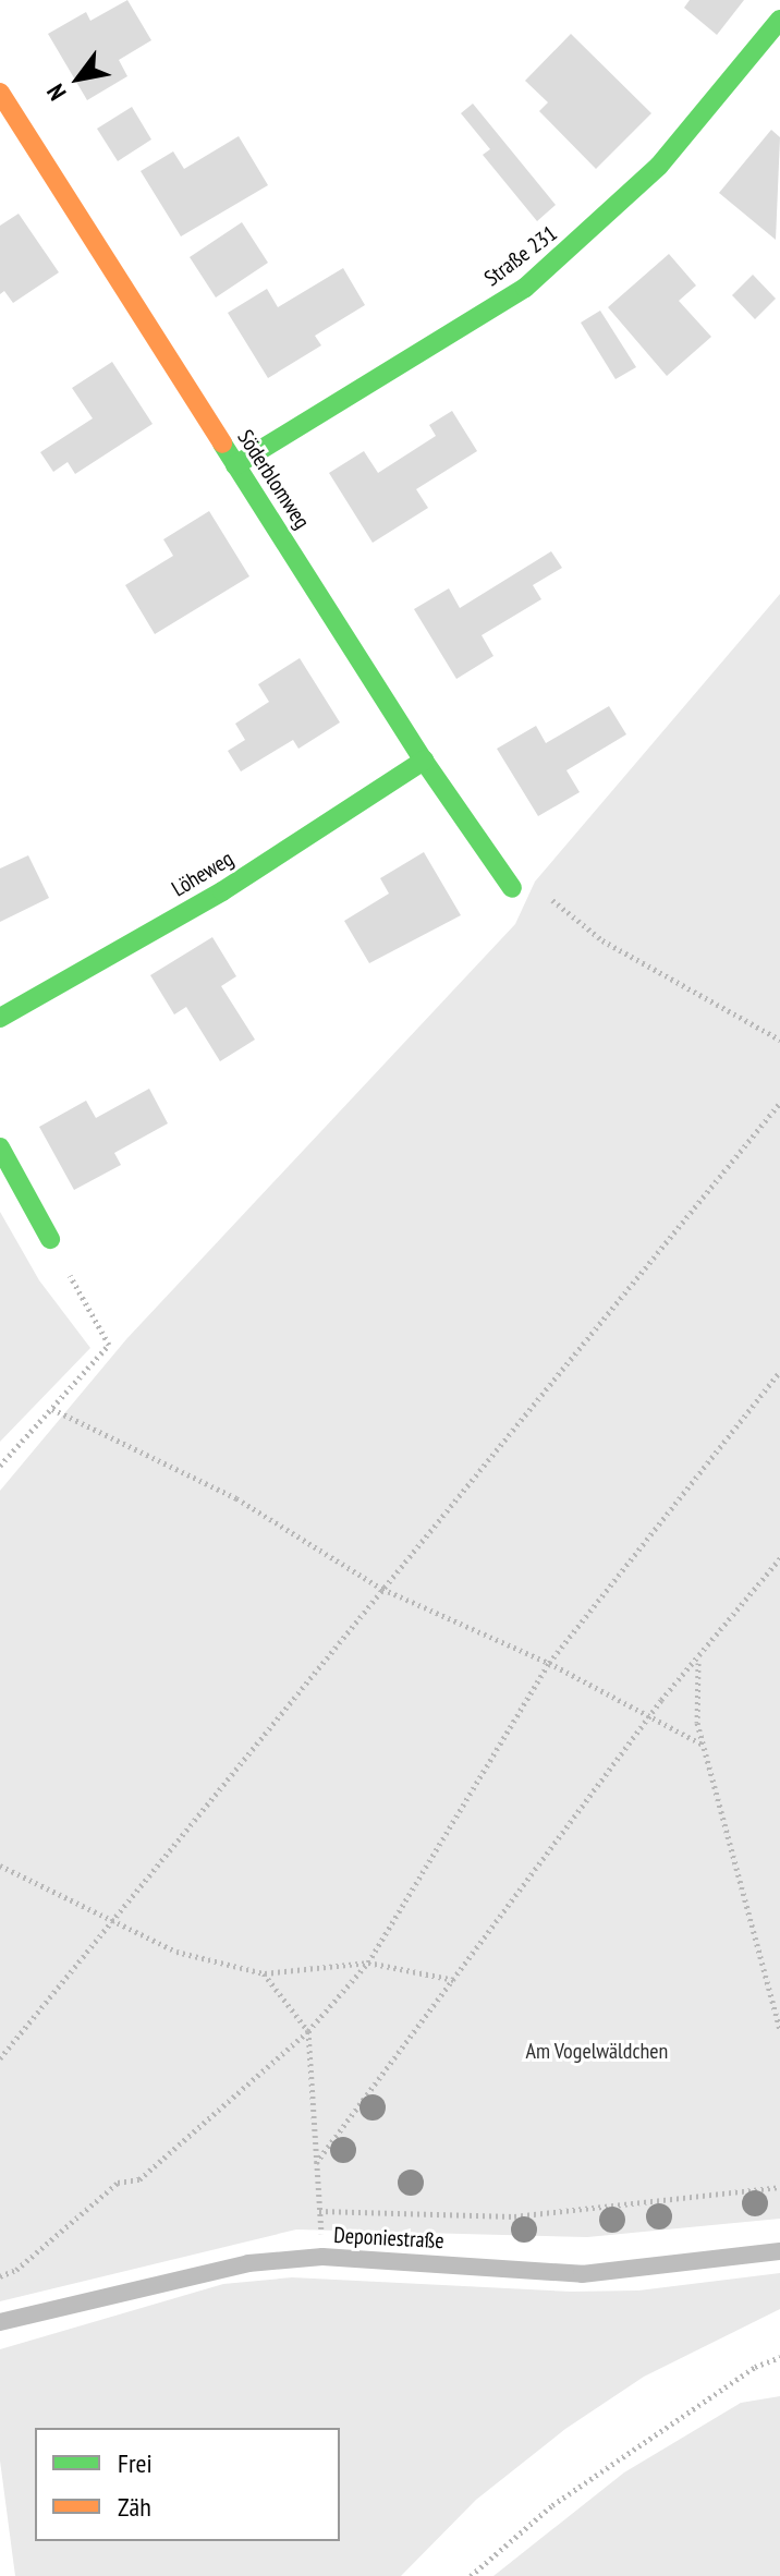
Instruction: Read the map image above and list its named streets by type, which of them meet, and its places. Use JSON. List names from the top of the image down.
{
  "streets": {
    "street": ["Straße 231", "Söderblomweg", "Löheweg"],
    "lane": ["Deponiestraße"]
  },
  "crossings": [
    ["Straße 231", "Söderblomweg"],
    ["Söderblomweg", "Löheweg"]
  ],
  "parks": ["Am Vogelwäldchen"],
  "legend": ["Frei", "Zäh"],
  "north": "bottom left"
}
